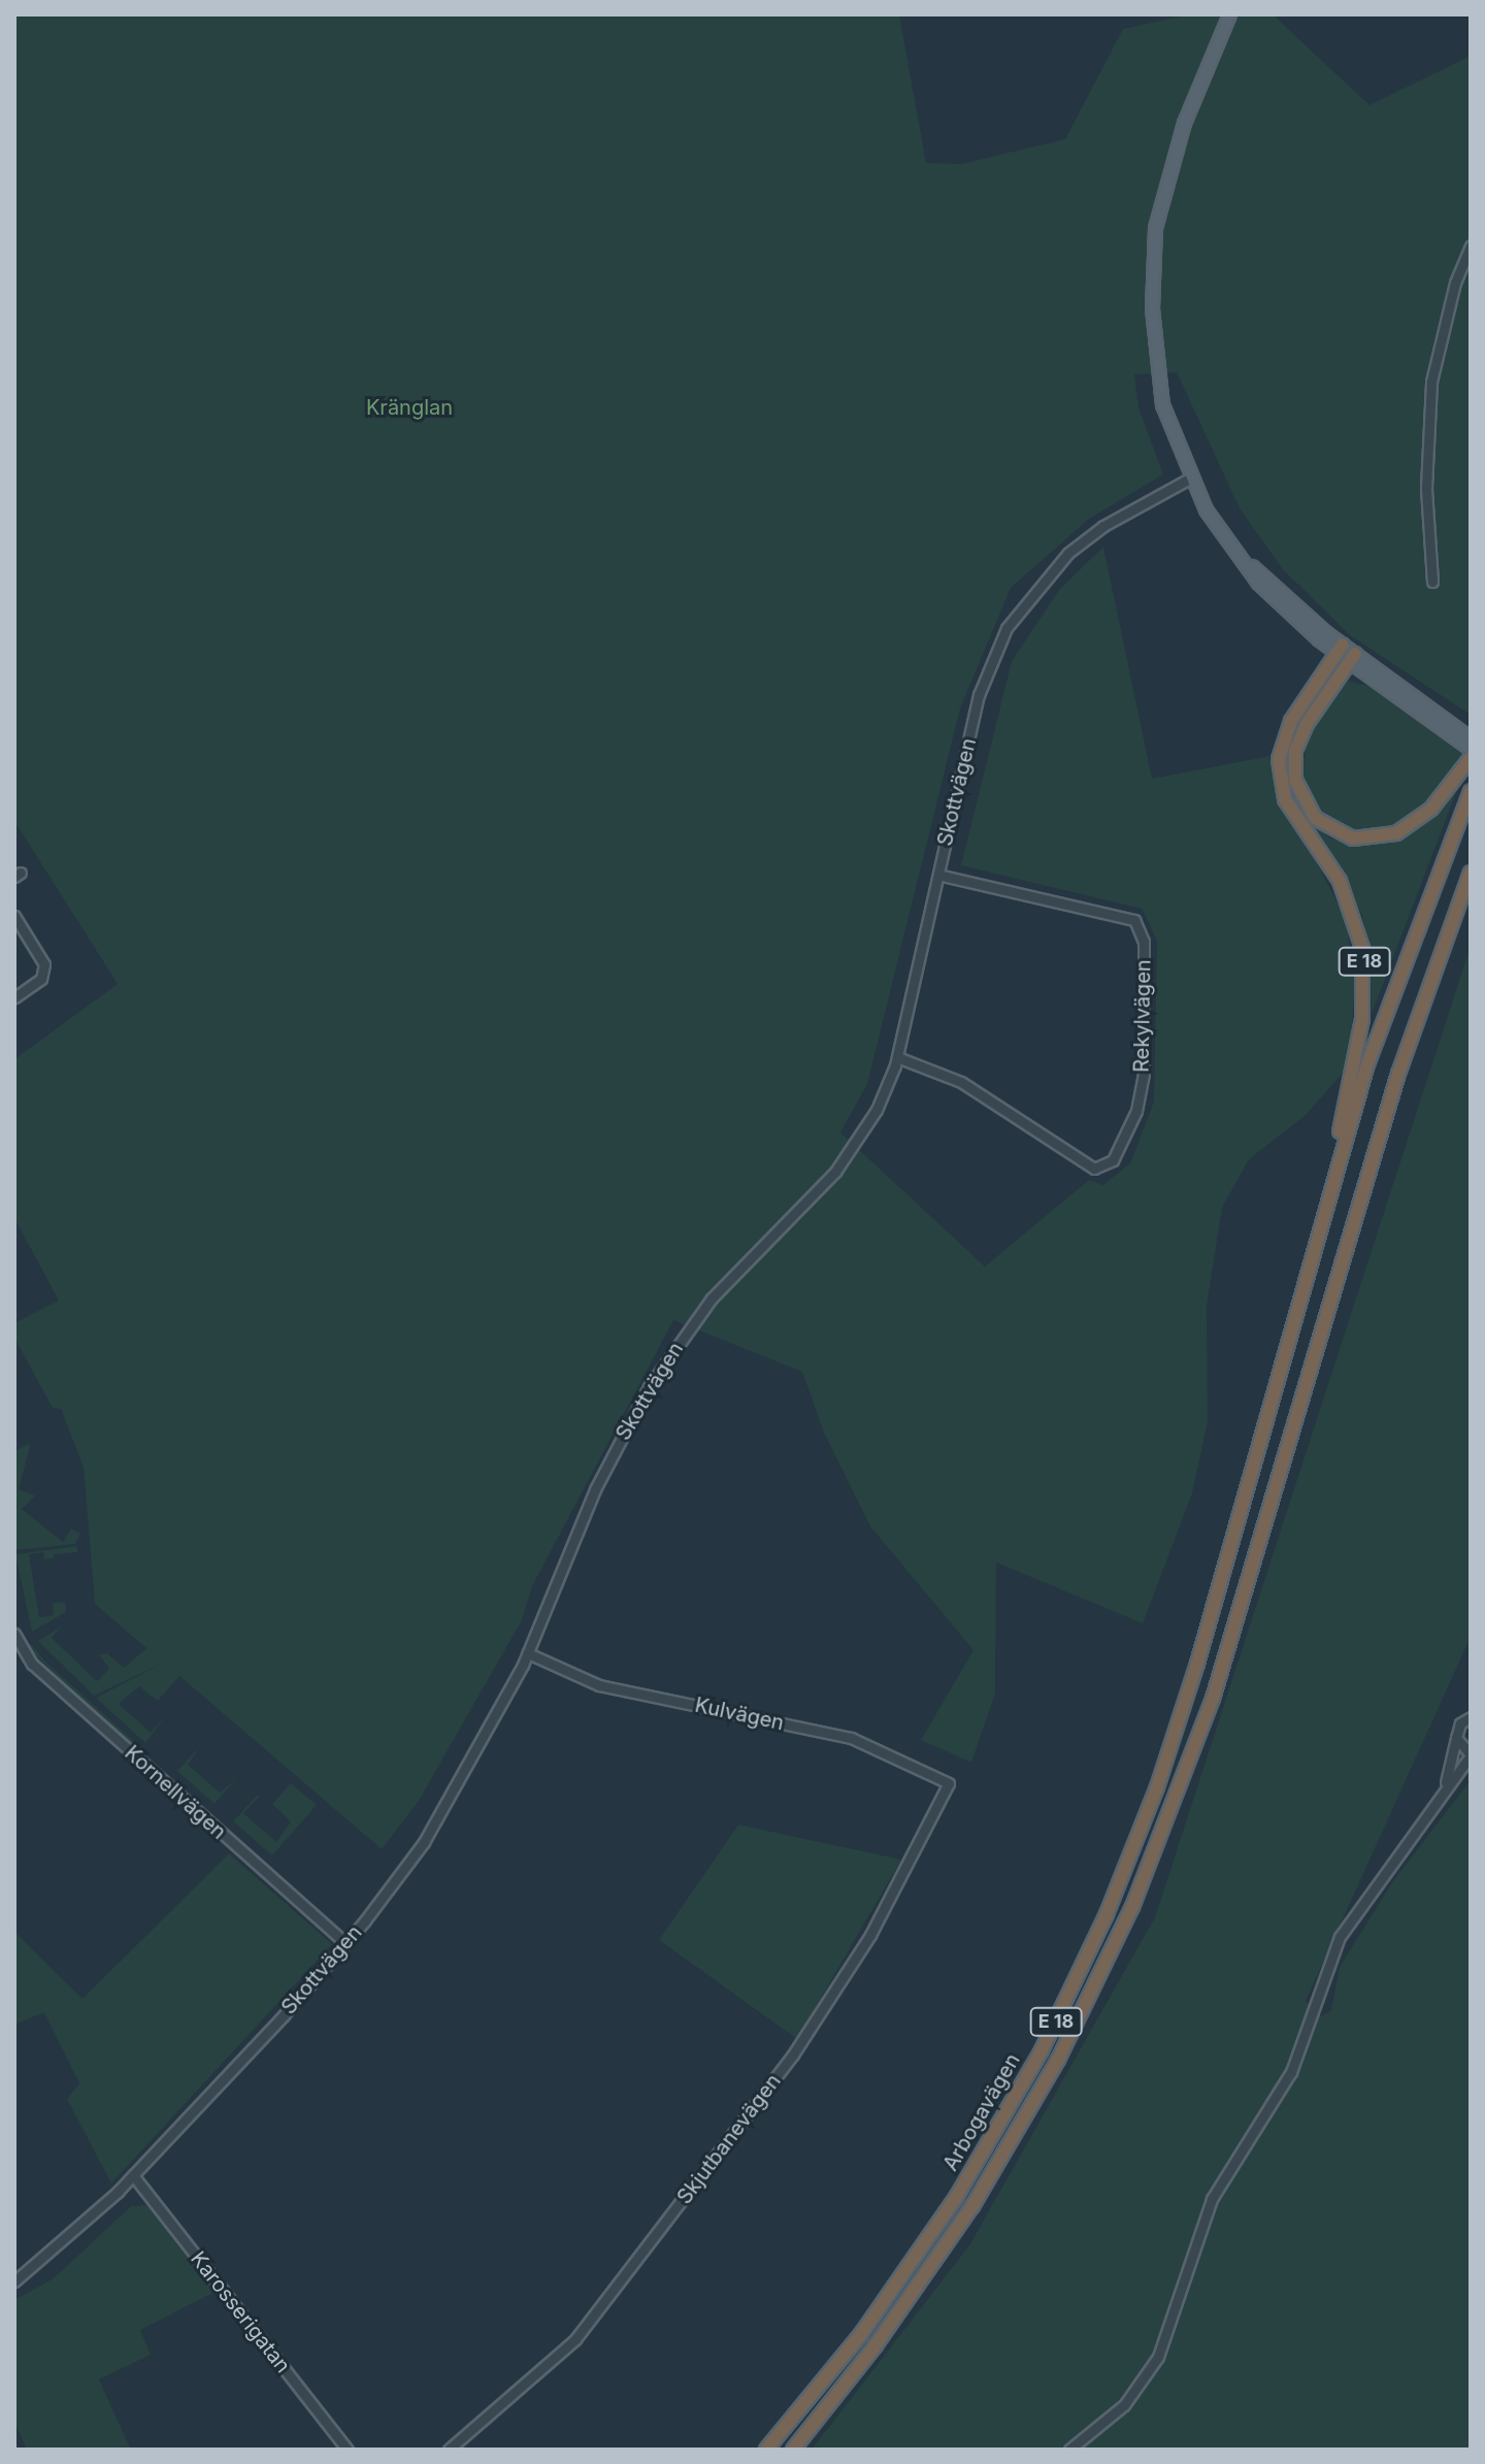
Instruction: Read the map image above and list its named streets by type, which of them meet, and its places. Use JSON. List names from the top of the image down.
{
  "streets": {
    "highway": ["E 18", "Arbogavägen"],
    "street": [
      "Skottvägen",
      "Rekylvägen",
      "Kulvägen",
      "Kornellvägen",
      "Skjutbanevägen",
      "Karosserigatan"
    ]
  },
  "crossings": [
    ["Skottvägen", "Rekylvägen"],
    ["Skottvägen", "Kulvägen"],
    ["Skottvägen", "Kornellvägen"],
    ["Skottvägen", "Karosserigatan"],
    ["E 18", "Arbogavägen"],
    ["Kulvägen", "Skjutbanevägen"]
  ],
  "parks": ["Kränglan"]
}
